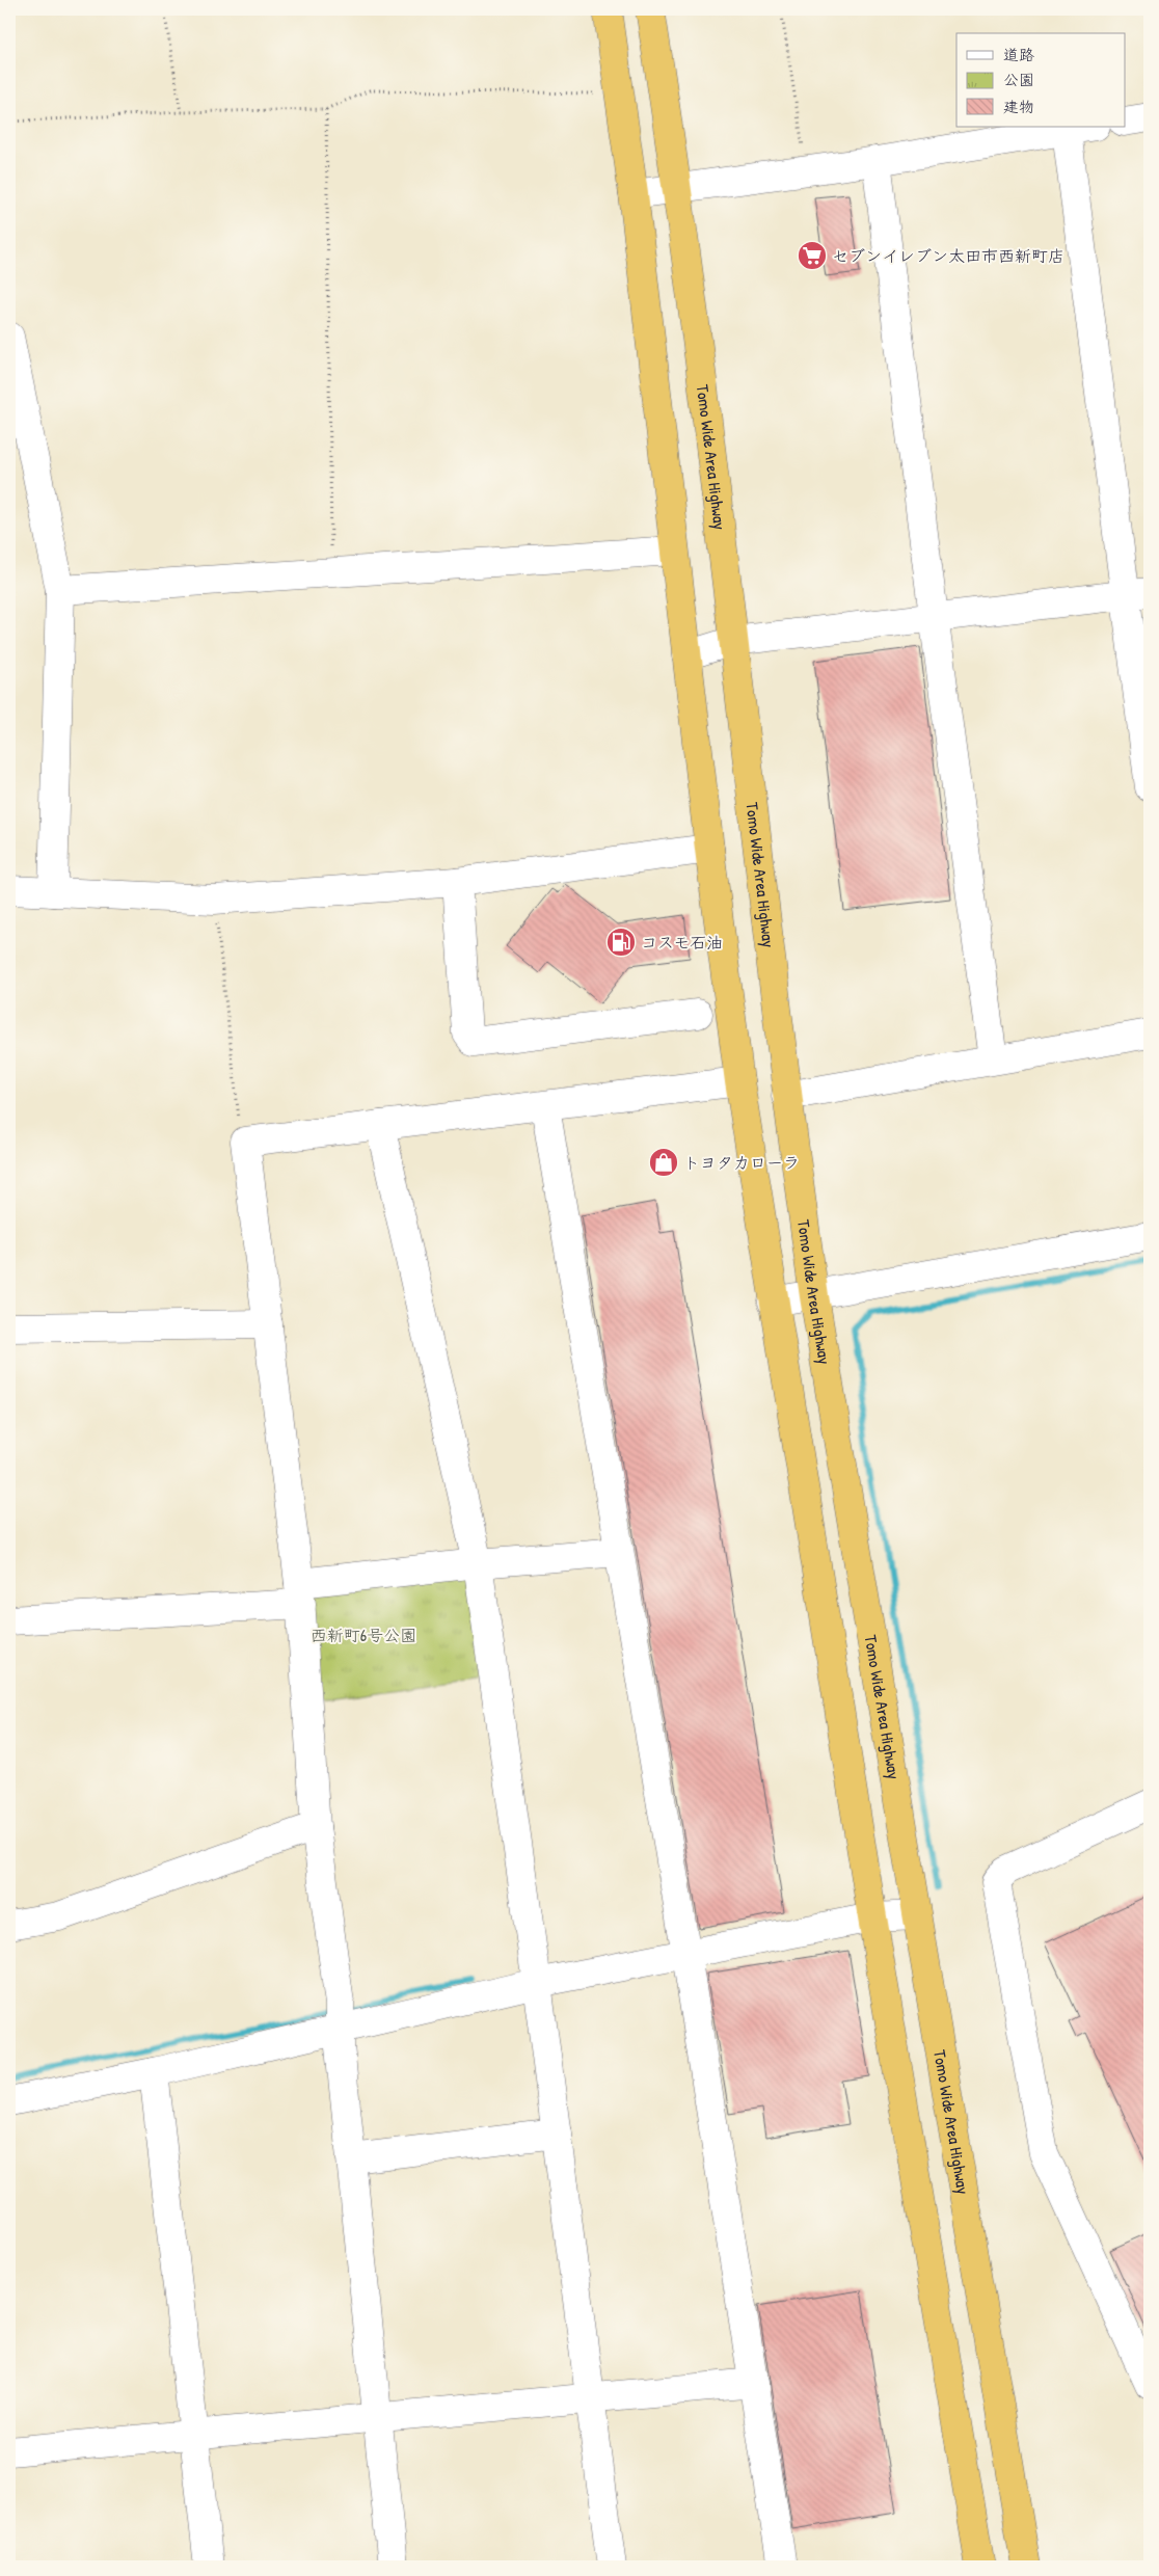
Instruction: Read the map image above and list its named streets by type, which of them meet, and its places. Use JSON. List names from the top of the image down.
{
  "streets": {
    "highway": ["Tomo Wide Area Highway"]
  },
  "parks": ["西新町6号公園"],
  "places": {
    "supermarket": ["セブンイレブン太田市西新町店"],
    "fuel station": ["コスモ石油"],
    "shop": ["トヨタカローラ"]
  },
  "legend": ["道路", "公園", "建物"]
}
